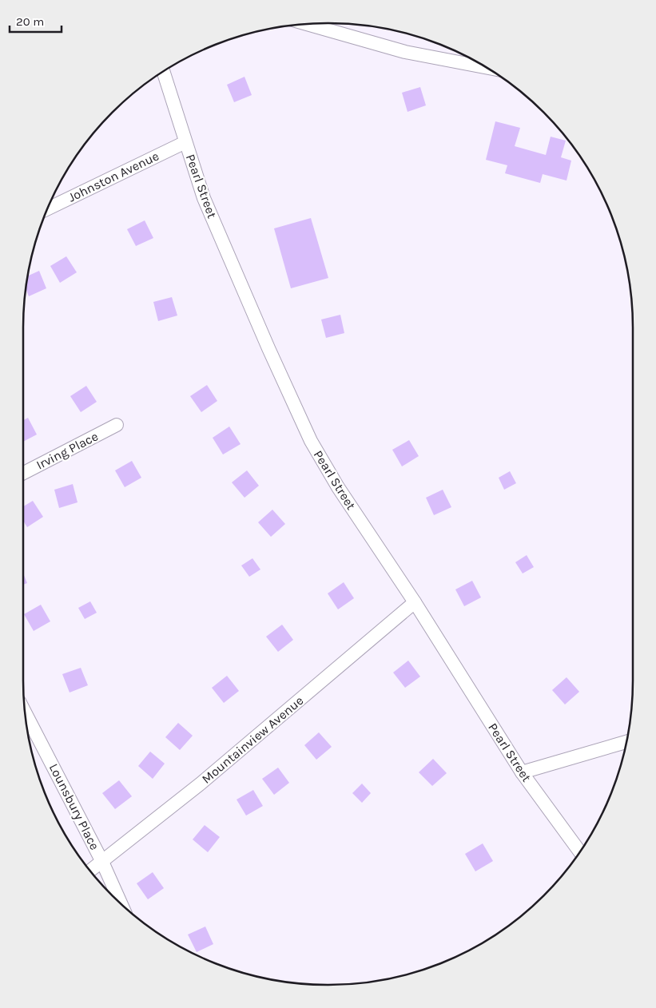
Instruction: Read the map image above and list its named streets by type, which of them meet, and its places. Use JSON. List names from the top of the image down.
{
  "streets": {
    "street": [
      "Johnston Avenue",
      "Pearl Street",
      "Irving Place",
      "Mountainview Avenue",
      "Lounsbury Place"
    ]
  },
  "crossings": [
    ["Johnston Avenue", "Pearl Street"],
    ["Pearl Street", "Mountainview Avenue"],
    ["Mountainview Avenue", "Lounsbury Place"]
  ],
  "scale_bar": "20 m"
}
